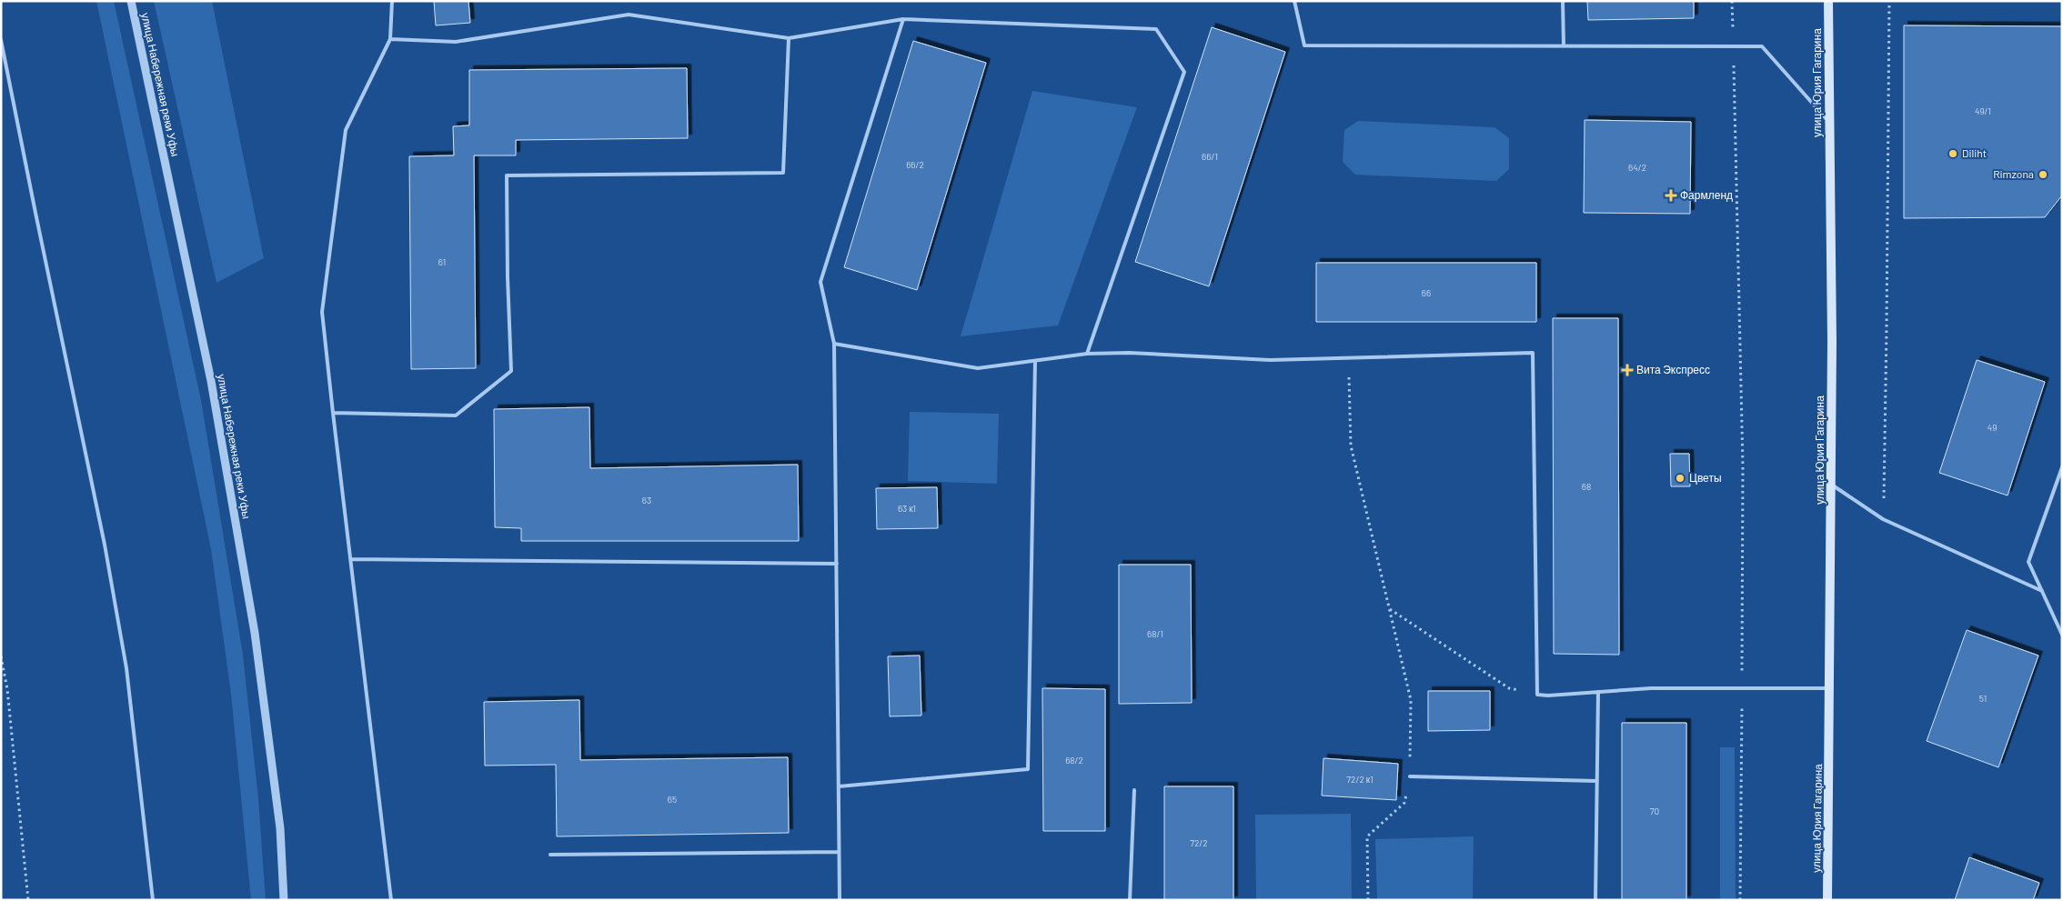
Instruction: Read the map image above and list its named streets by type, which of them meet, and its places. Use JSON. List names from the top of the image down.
{
  "streets": {
    "main road": ["улица Юрия Гагарина"],
    "street": ["улица Набережная реки Уфы"]
  },
  "places": {
    "other": ["Diliht", "Rimzona", "Цветы"],
    "health": ["Фармленд", "Вита Экспресс"]
  },
  "house_numbers": [
    "49/1",
    "66/1",
    "66/2",
    "64/2",
    "61",
    "66",
    "49",
    "68",
    "63",
    "63 к1",
    "68/1",
    "51",
    "68/2",
    "72/2 к1",
    "65",
    "70",
    "72/2"
  ]
}
